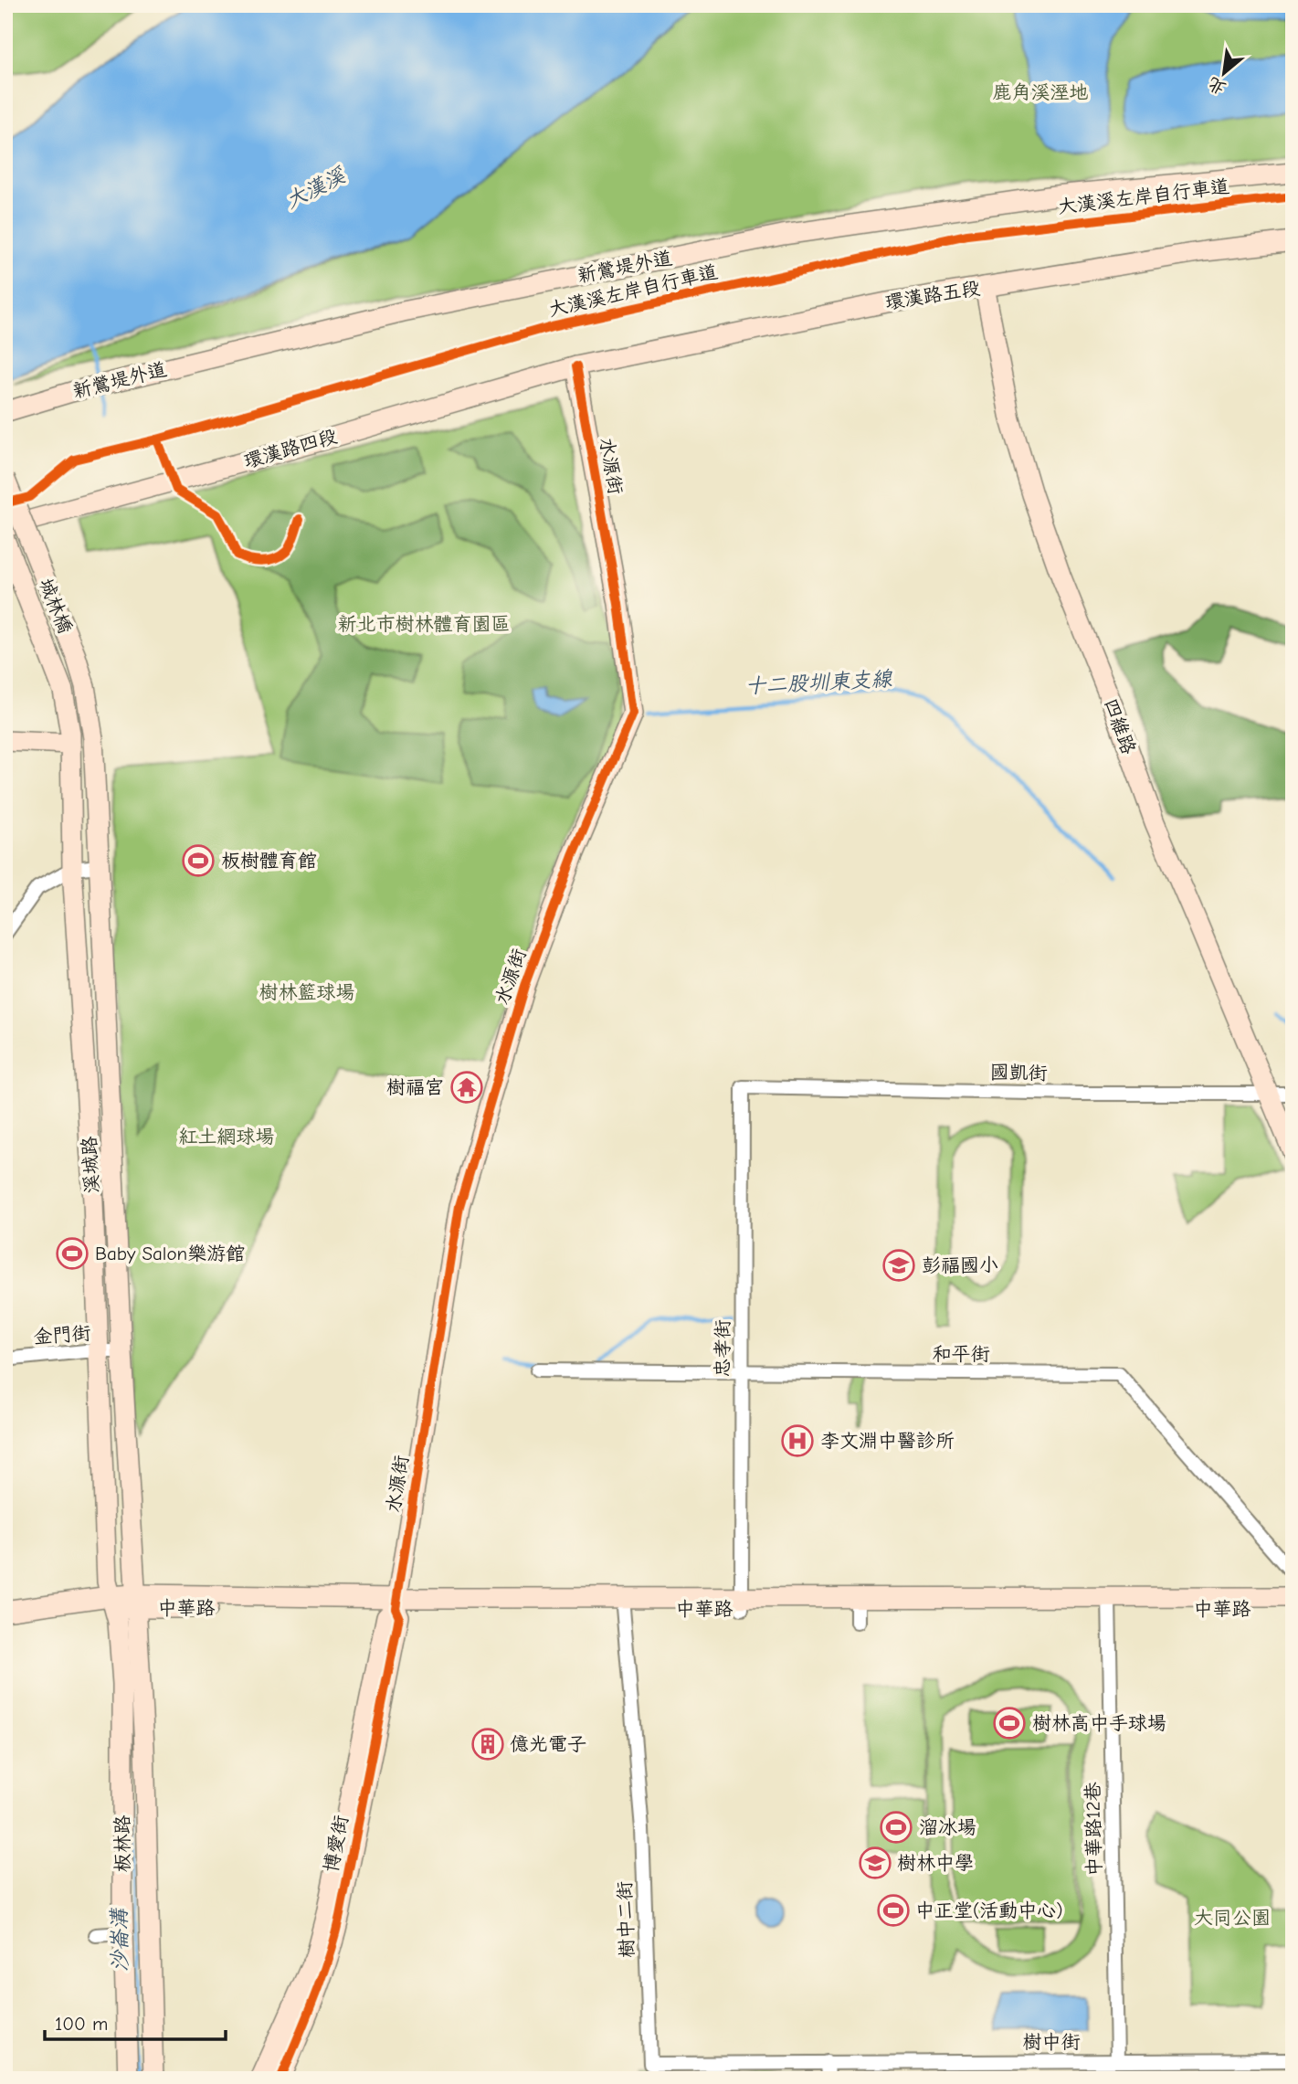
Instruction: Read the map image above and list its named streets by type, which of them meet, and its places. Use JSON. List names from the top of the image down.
{
  "streets": {
    "street": [
      "新鶯堤外道",
      "環漢路五段",
      "環漢路四段",
      "水源街",
      "城林橋",
      "四維路",
      "國凱街",
      "溪城路",
      "金門街",
      "忠孝街",
      "和平街",
      "中華路",
      "中華路12巷",
      "板林路",
      "博愛街",
      "樹中二街",
      "樹中街"
    ],
    "cycle path": ["大漢溪左岸自行車道"]
  },
  "crossings": [
    ["環漢路五段", "環漢路四段"],
    ["環漢路五段", "水源街"],
    ["環漢路五段", "四維路"],
    ["環漢路四段", "水源街"],
    ["水源街", "中華路"],
    ["水源街", "博愛街"],
    ["城林橋", "溪城路"],
    ["四維路", "國凱街"],
    ["國凱街", "忠孝街"],
    ["溪城路", "金門街"],
    ["溪城路", "中華路"],
    ["溪城路", "板林路"],
    ["忠孝街", "和平街"],
    ["忠孝街", "中華路"],
    ["中華路", "中華路12巷"],
    ["中華路", "板林路"],
    ["中華路", "博愛街"],
    ["中華路", "樹中二街"],
    ["中華路12巷", "樹中街"],
    ["樹中二街", "樹中街"]
  ],
  "water": ["大漢溪", "十二股圳東支線", "沙崙溝"],
  "parks": [
    "鹿角溪溼地",
    "新北市樹林體育園區",
    "樹林籃球場",
    "紅土網球場",
    "大同公園"
  ],
  "places": {
    "sports": [
      "板樹體育館",
      "Baby Salon樂游館",
      "樹林高中手球場",
      "溜冰場",
      "中正堂(活動中心)"
    ],
    "temple": ["樹福宮"],
    "school or university": ["彭福國小", "樹林中學"],
    "hospital": ["李文淵中醫診所"],
    "building": ["億光電子"]
  },
  "scale_bar": "100 m",
  "north": "bottom left"
}
